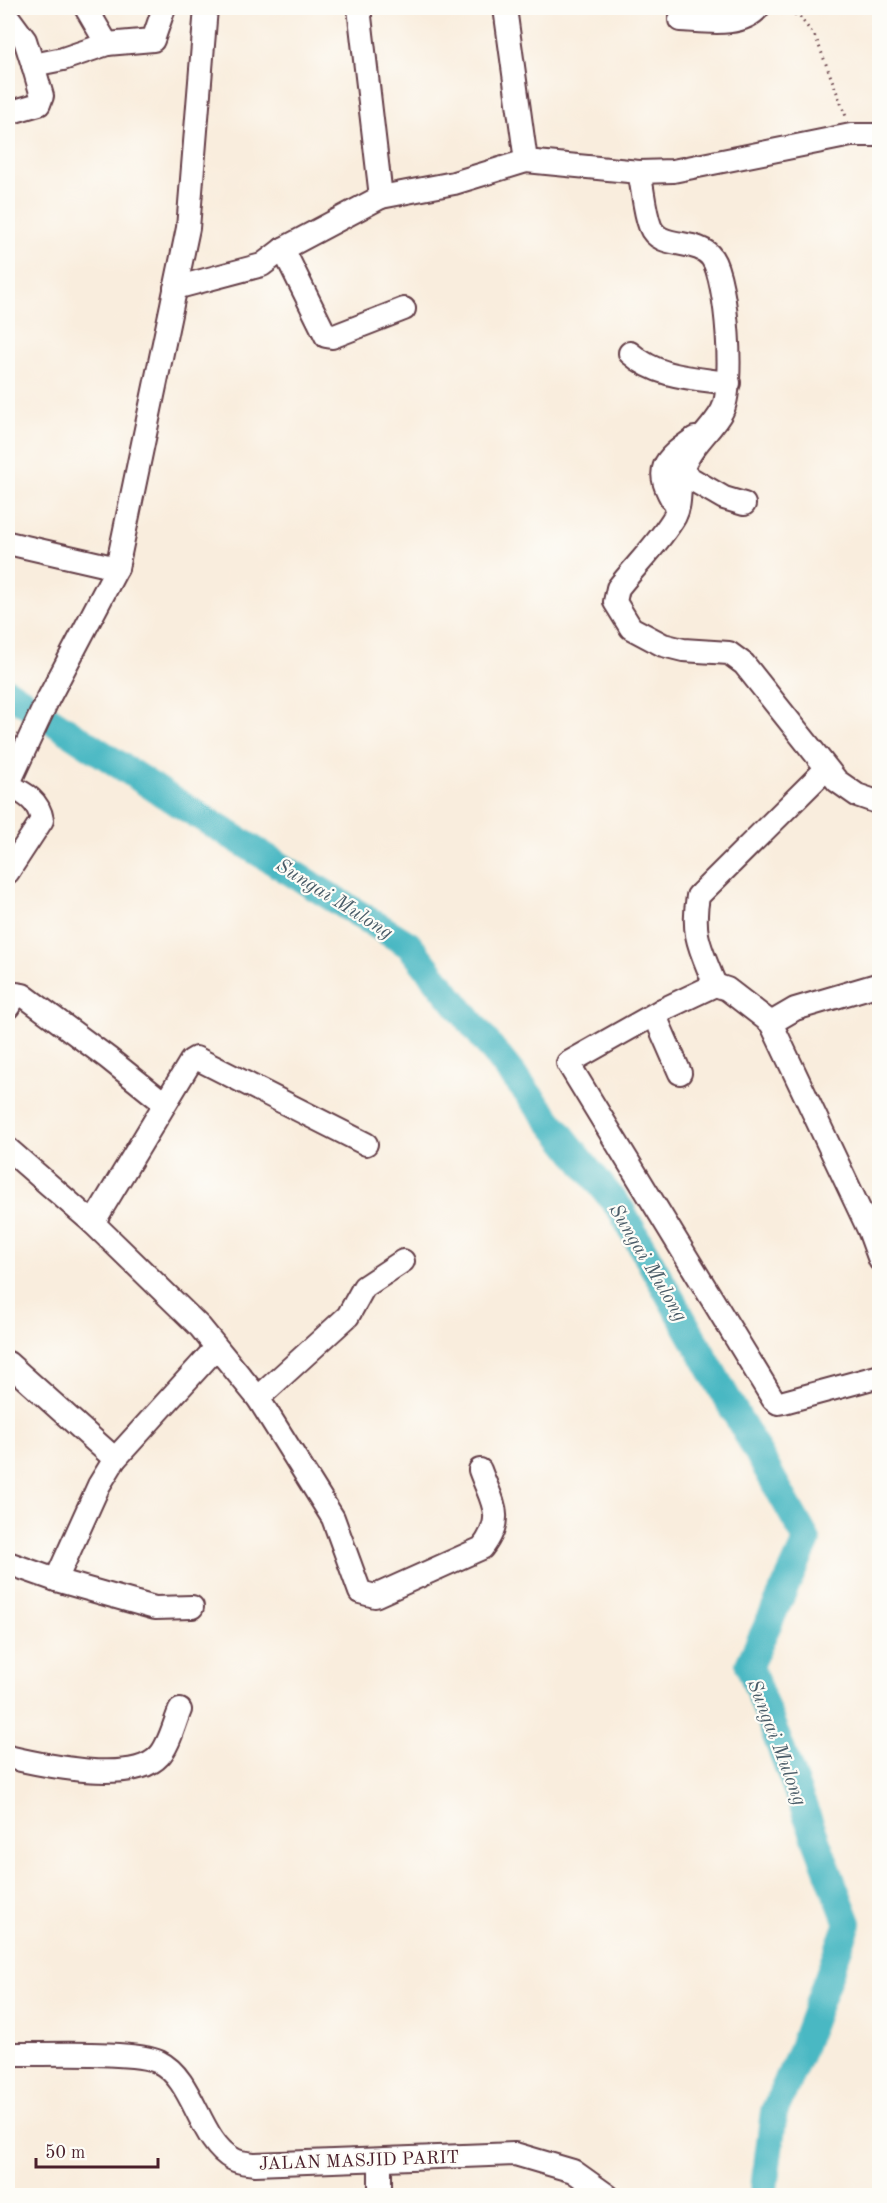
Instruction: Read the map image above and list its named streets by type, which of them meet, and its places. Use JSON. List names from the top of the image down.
{
  "streets": {
    "street": ["JALAN MASJID PARIT"]
  },
  "water": ["Sungai Mulong"],
  "scale_bar": "50 m"
}
